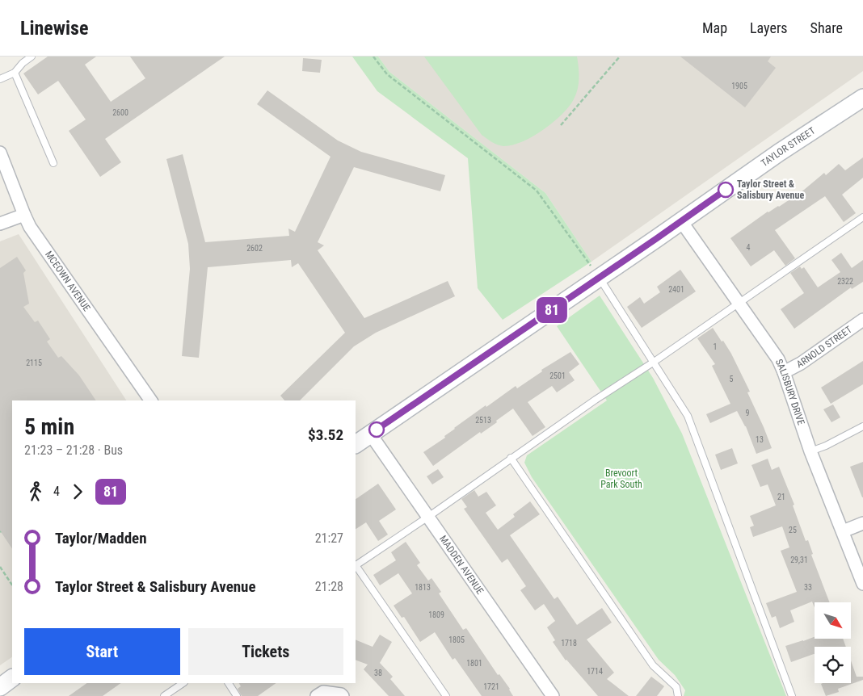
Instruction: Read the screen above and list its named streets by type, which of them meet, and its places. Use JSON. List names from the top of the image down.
{
  "streets": {
    "main road": ["TAYLOR STREET"],
    "street": [
      "MCEOWN AVENUE",
      "ARNOLD STREET",
      "SALISBURY DRIVE",
      "MADDEN AVENUE"
    ]
  },
  "crossings": [
    ["TAYLOR STREET", "SALISBURY DRIVE"],
    ["TAYLOR STREET", "MADDEN AVENUE"],
    ["ARNOLD STREET", "SALISBURY DRIVE"]
  ],
  "parks": ["Brevoort Park South"],
  "places": ["Taylor Street & Salisbury Avenue"],
  "lines": ["bus line 81"],
  "house_numbers": [
    "1905",
    "2600",
    "4",
    "2602",
    "2322",
    "2401",
    "1",
    "2115",
    "2501",
    "5",
    "9",
    "2513",
    "13",
    "21",
    "25",
    "29,31",
    "1813",
    "33",
    "1809",
    "1805",
    "1718",
    "1801",
    "1714",
    "38",
    "1721"
  ],
  "north": "bottom right",
  "page": {
    "header": "Linewise",
    "nav": ["Map", "Layers", "Share"],
    "on_map": "81",
    "heading": ["5 min", "21:23 – 21:28 · Bus", "$3.52"],
    "legs": ["4", "81"],
    "list": [
      {
        "name": "Taylor/Madden",
        "value": "21:27"
      },
      {
        "name": "Taylor Street & Salisbury Avenue",
        "value": "21:28"
      }
    ],
    "buttons": ["Start", "Tickets"]
  }
}
